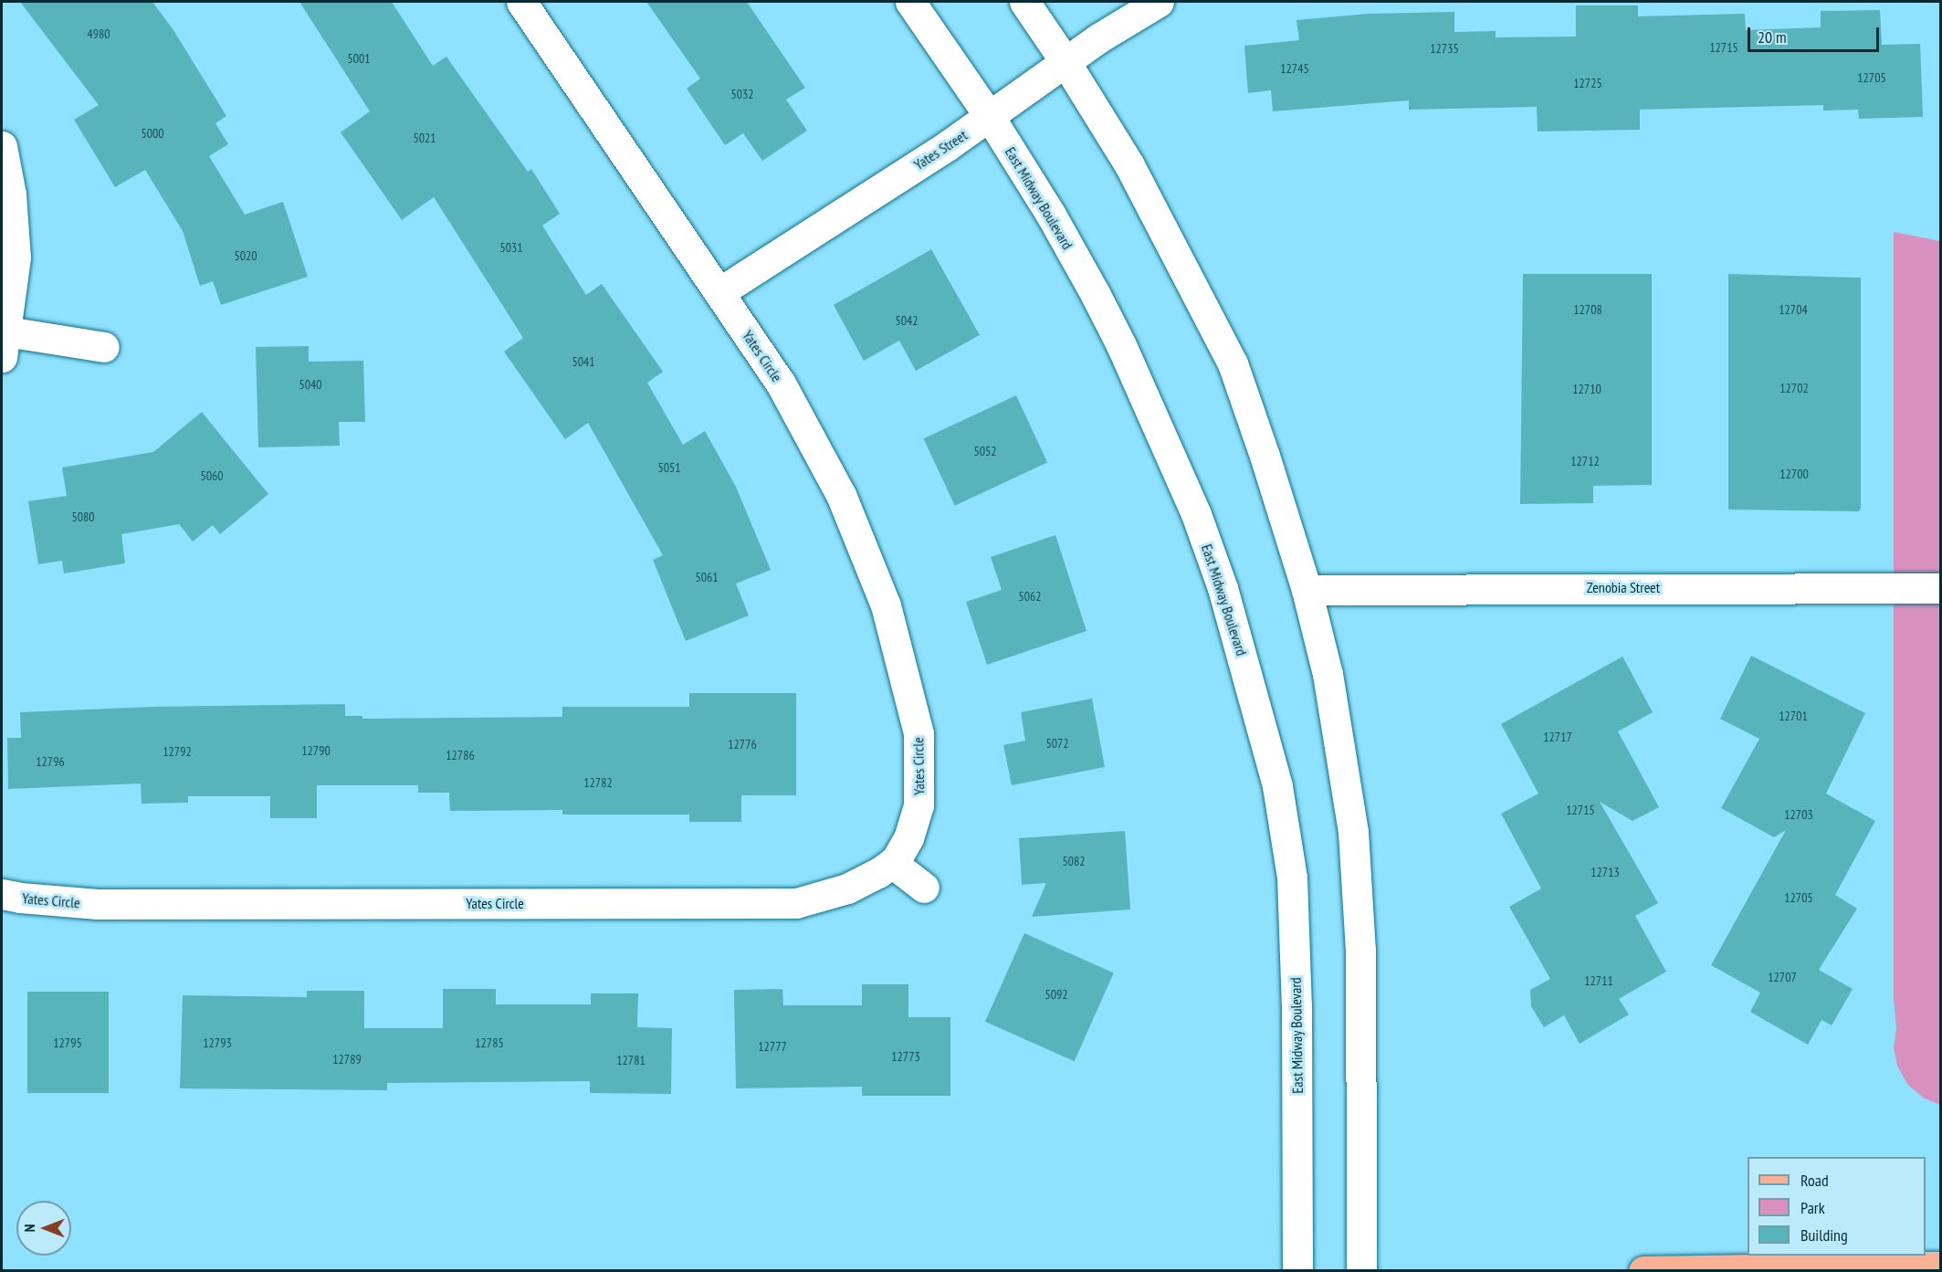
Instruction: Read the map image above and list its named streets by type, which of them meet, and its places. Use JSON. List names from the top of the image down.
{
  "streets": {
    "street": [
      "Yates Street",
      "East Midway Boulevard",
      "Yates Circle",
      "Zenobia Street"
    ]
  },
  "crossings": [
    ["Yates Street", "East Midway Boulevard"],
    ["Yates Street", "Yates Circle"]
  ],
  "house_numbers": [
    "4980",
    "12715",
    "12735",
    "5001",
    "12745",
    "12705",
    "12725",
    "5032",
    "5000",
    "5021",
    "5031",
    "5020",
    "12708",
    "12704",
    "5042",
    "5041",
    "5040",
    "12702",
    "12710",
    "5052",
    "12712",
    "5051",
    "12700",
    "5060",
    "5080",
    "5061",
    "5062",
    "12701",
    "12717",
    "5072",
    "12776",
    "12790",
    "12792",
    "12786",
    "12796",
    "12782",
    "12715",
    "12703",
    "5082",
    "12713",
    "12705",
    "12707",
    "12711",
    "5092",
    "12795",
    "12793",
    "12785",
    "12777",
    "12773",
    "12789",
    "12781"
  ],
  "legend": ["Road", "Park", "Building"],
  "scale_bar": "20 m",
  "north": "left"
}
